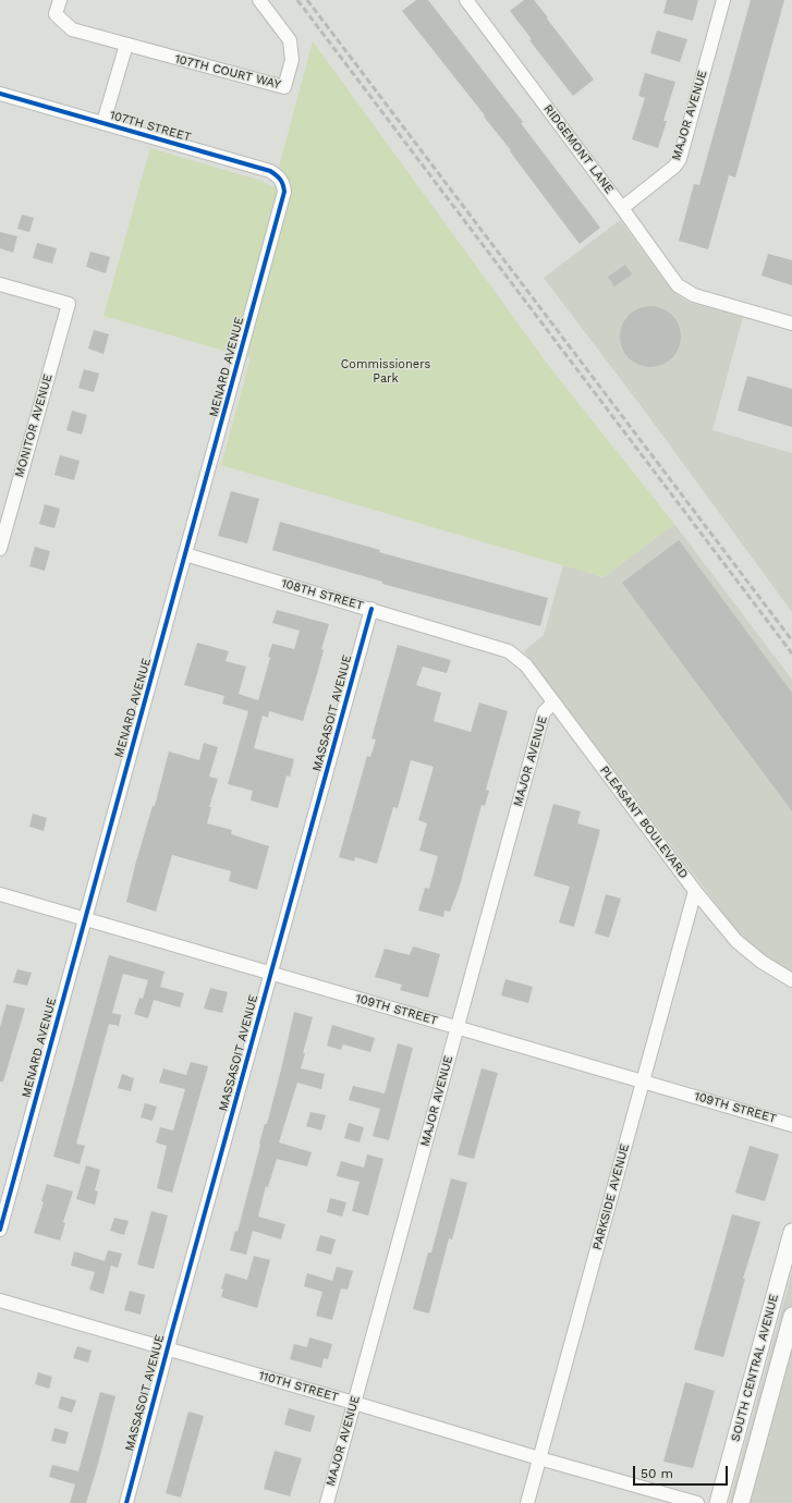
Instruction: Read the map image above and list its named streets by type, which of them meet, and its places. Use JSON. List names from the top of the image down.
{
  "streets": {
    "street": [
      "107TH COURT WAY",
      "MAJOR AVENUE",
      "107TH STREET",
      "RIDGEMONT LANE",
      "MENARD AVENUE",
      "MONITOR AVENUE",
      "108TH STREET",
      "MASSASOIT AVENUE",
      "PLEASANT BOULEVARD",
      "109TH STREET",
      "PARKSIDE AVENUE",
      "SOUTH CENTRAL AVENUE",
      "110TH STREET"
    ]
  },
  "crossings": [
    ["MAJOR AVENUE", "RIDGEMONT LANE"],
    ["MAJOR AVENUE", "PLEASANT BOULEVARD"],
    ["MAJOR AVENUE", "109TH STREET"],
    ["MAJOR AVENUE", "110TH STREET"],
    ["107TH STREET", "MENARD AVENUE"],
    ["MENARD AVENUE", "108TH STREET"],
    ["MENARD AVENUE", "109TH STREET"],
    ["108TH STREET", "MASSASOIT AVENUE"],
    ["108TH STREET", "PLEASANT BOULEVARD"],
    ["MASSASOIT AVENUE", "109TH STREET"],
    ["MASSASOIT AVENUE", "110TH STREET"],
    ["PLEASANT BOULEVARD", "PARKSIDE AVENUE"],
    ["109TH STREET", "PARKSIDE AVENUE"],
    ["PARKSIDE AVENUE", "110TH STREET"]
  ],
  "parks": ["Commissioners Park"],
  "scale_bar": "50 m"
}
